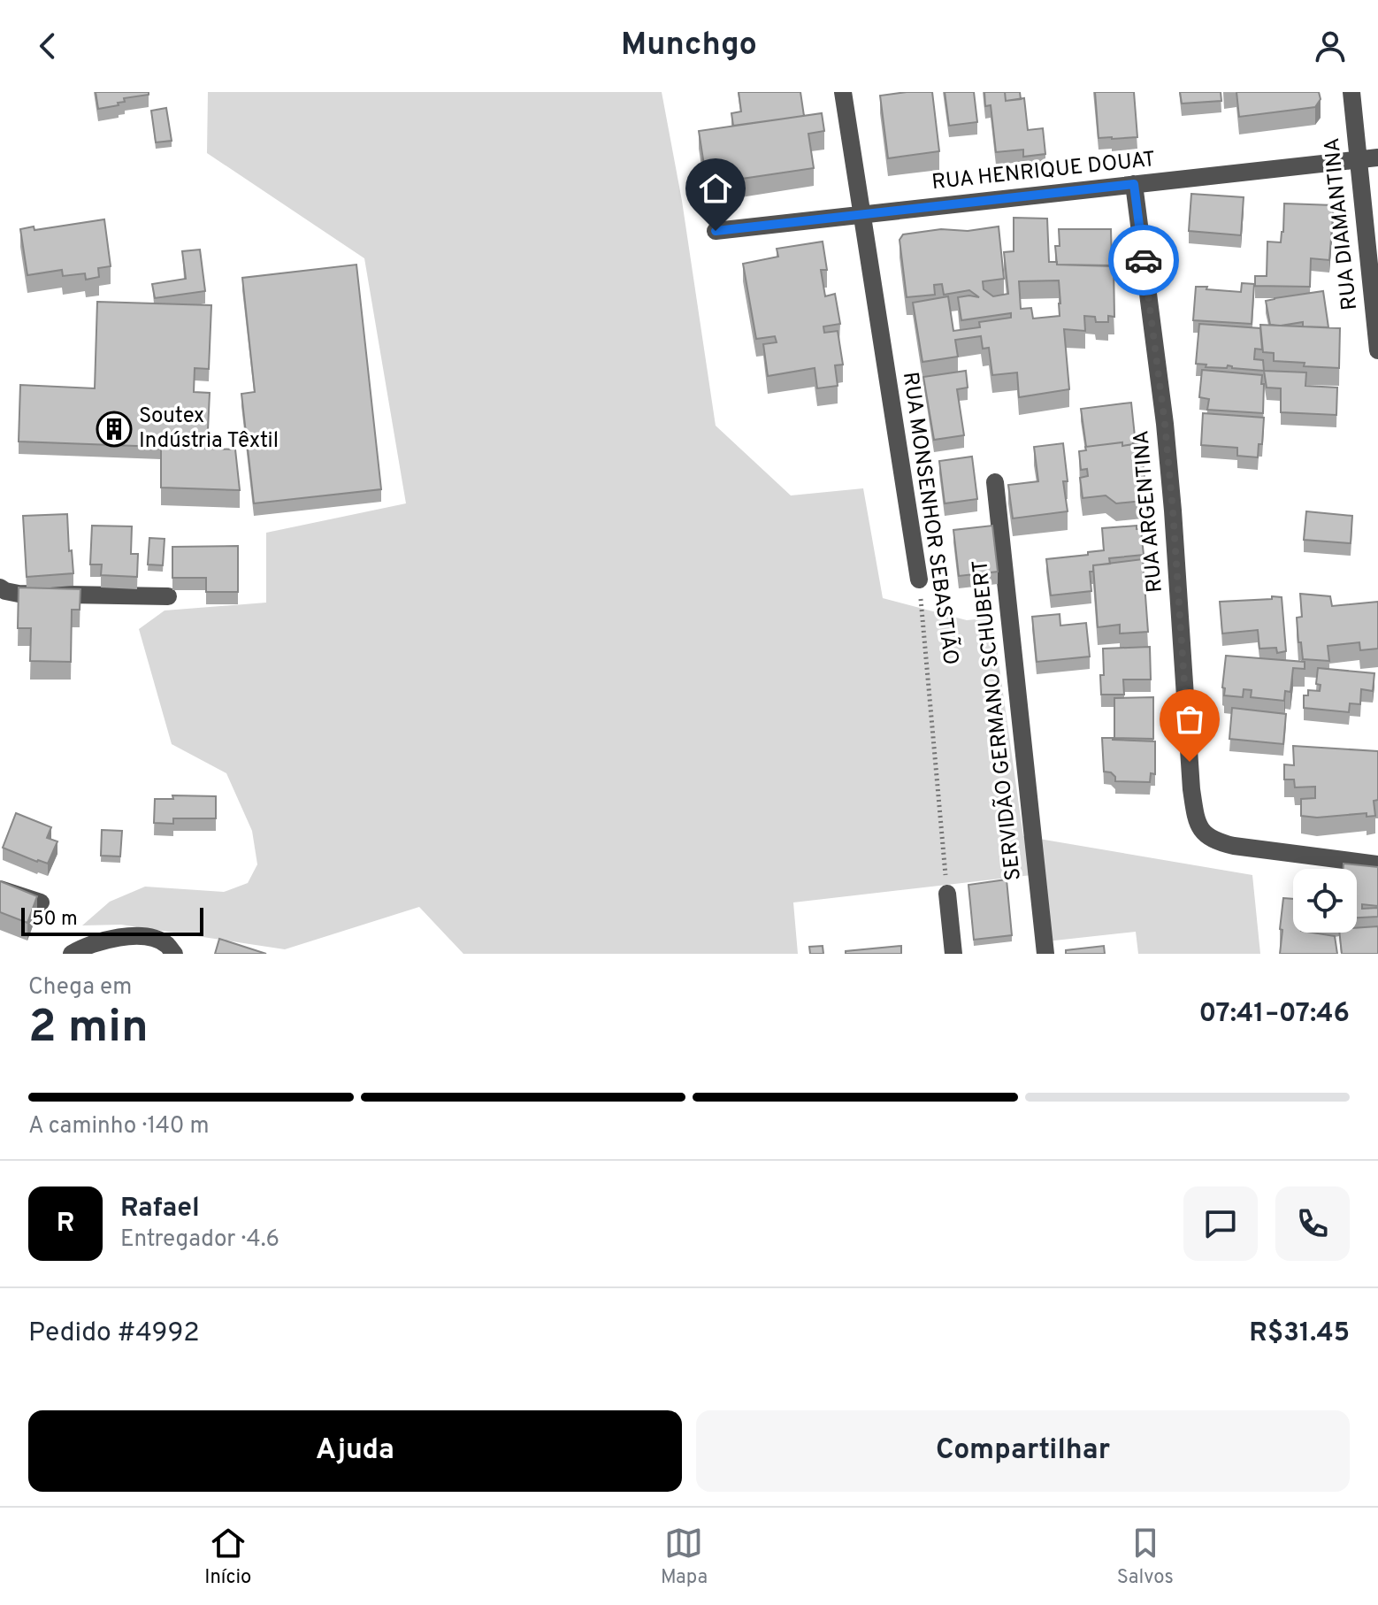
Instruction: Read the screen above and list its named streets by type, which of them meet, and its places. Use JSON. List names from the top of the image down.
{
  "streets": {
    "street": [
      "RUA HENRIQUE DOUAT",
      "RUA DIAMANTINA",
      "RUA ARGENTINA",
      "RUA MONSENHOR SEBASTIÃO",
      "SERVIDÃO GERMANO SCHUBERT"
    ]
  },
  "crossings": [
    ["RUA HENRIQUE DOUAT", "RUA DIAMANTINA"],
    ["RUA HENRIQUE DOUAT", "RUA ARGENTINA"],
    ["RUA HENRIQUE DOUAT", "RUA MONSENHOR SEBASTIÃO"]
  ],
  "places": {
    "building": ["Soutex Indústria Têxtil"]
  },
  "scale_bar": "50 m",
  "page": {
    "header": "Munchgo",
    "scale": "50 m",
    "heading": ["2 min", "Chega em", "07:41–07:46"],
    "panel": [
      "Rafael",
      "Entregador · 4.6",
      "Pedido #4992",
      "R$31.45"
    ],
    "bar": "A caminho · 140 m",
    "round": "R",
    "buttons": ["Ajuda", "Compartilhar"],
    "tabs": ["Início", "Mapa", "Salvos"]
  }
}
